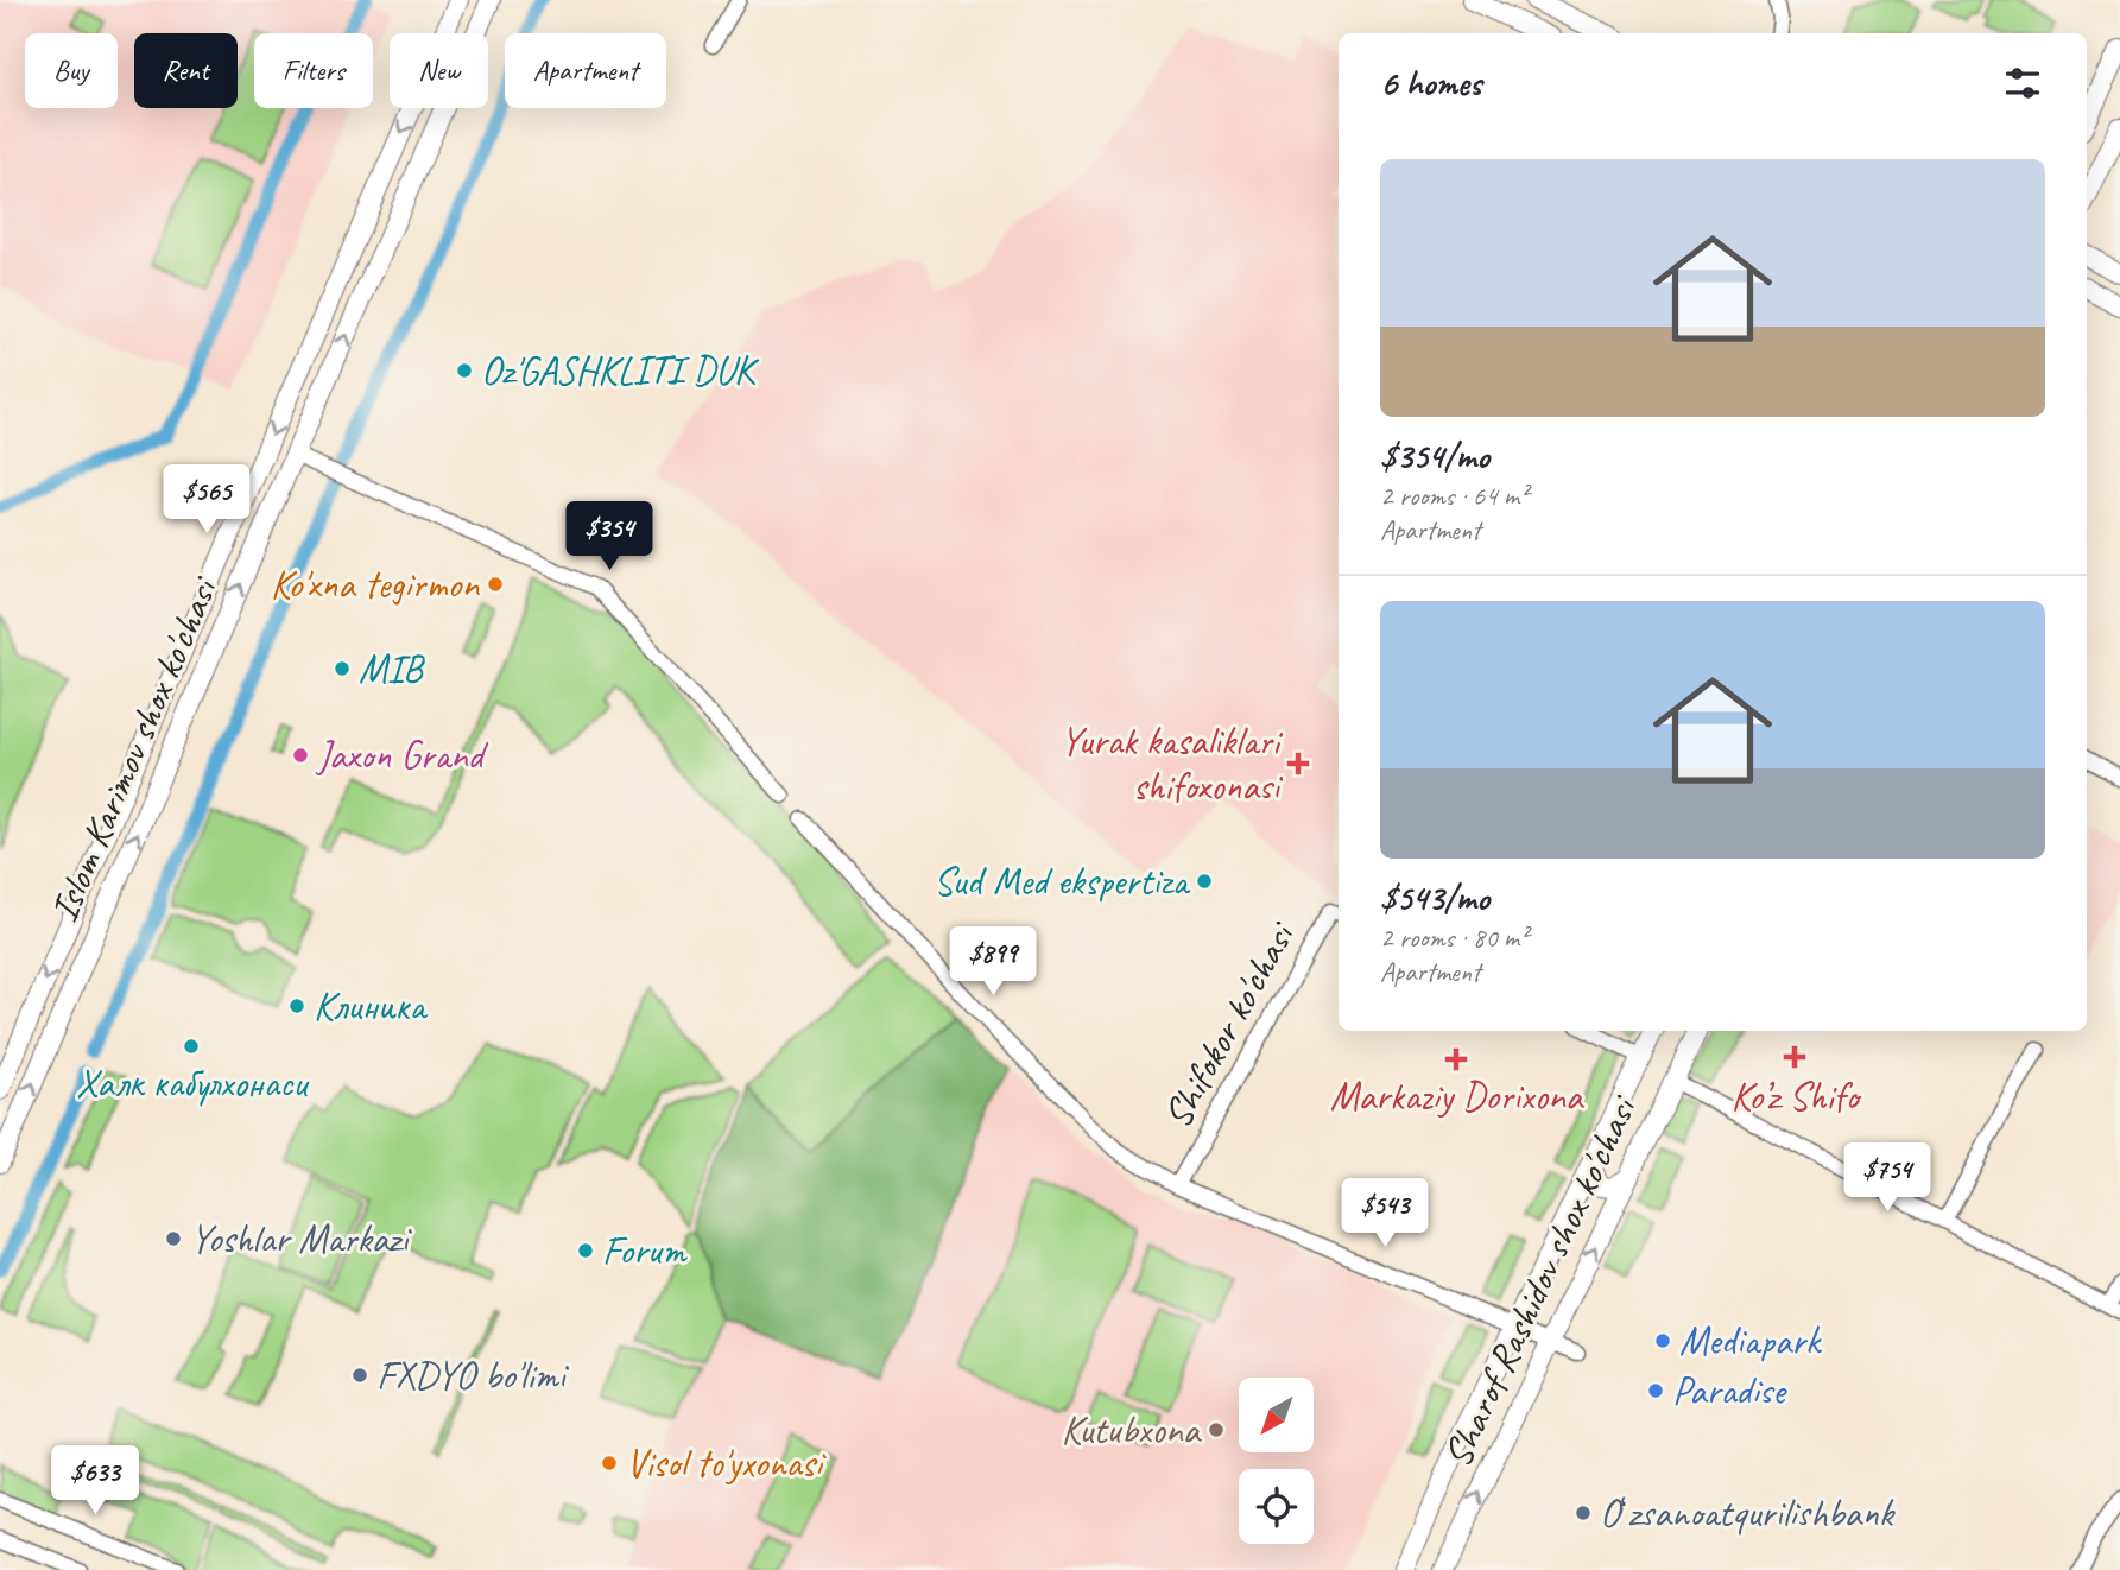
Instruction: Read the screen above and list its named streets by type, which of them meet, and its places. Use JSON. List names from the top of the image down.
{
  "streets": {
    "main road": ["Islom Karimov shox ko'chasi", "Sharof Rashidov shox ko'chasi"],
    "street": ["Shifokor ko'chasi"]
  },
  "places": {
    "other": [
      "Oz'GASHKLITI DUK",
      "Ko'xna tegirmon",
      "MIB",
      "Jaxon Grand",
      "Sud Med ekspertiza",
      "Клиника",
      "Халк кабулхонаси",
      "Yoshlar Markazi",
      "Forum",
      "Mediapark",
      "FXDYO bo'limi",
      "Paradise",
      "Kutubxona",
      "Visol to'yxonasi",
      "Oʻzsanoatqurilishbank"
    ],
    "health": ["Yurak kasaliklari shifoxonasi", "Ko’z Shifo", "Markaziy Dorixona"]
  },
  "north": "bottom left",
  "page": {
    "chip": [
      "Buy",
      "Rent",
      "Filters",
      "New",
      "Apartment"
    ],
    "heading": "6 homes",
    "list": [
      {
        "name": "$354/mo",
        "note": "2 rooms · 64 m² · Apartment"
      },
      {
        "name": "$543/mo",
        "note": "2 rooms · 80 m² · Apartment"
      }
    ],
    "price": [
      "$565",
      "$354",
      "$899",
      "$754",
      "$543",
      "$633"
    ]
  }
}
